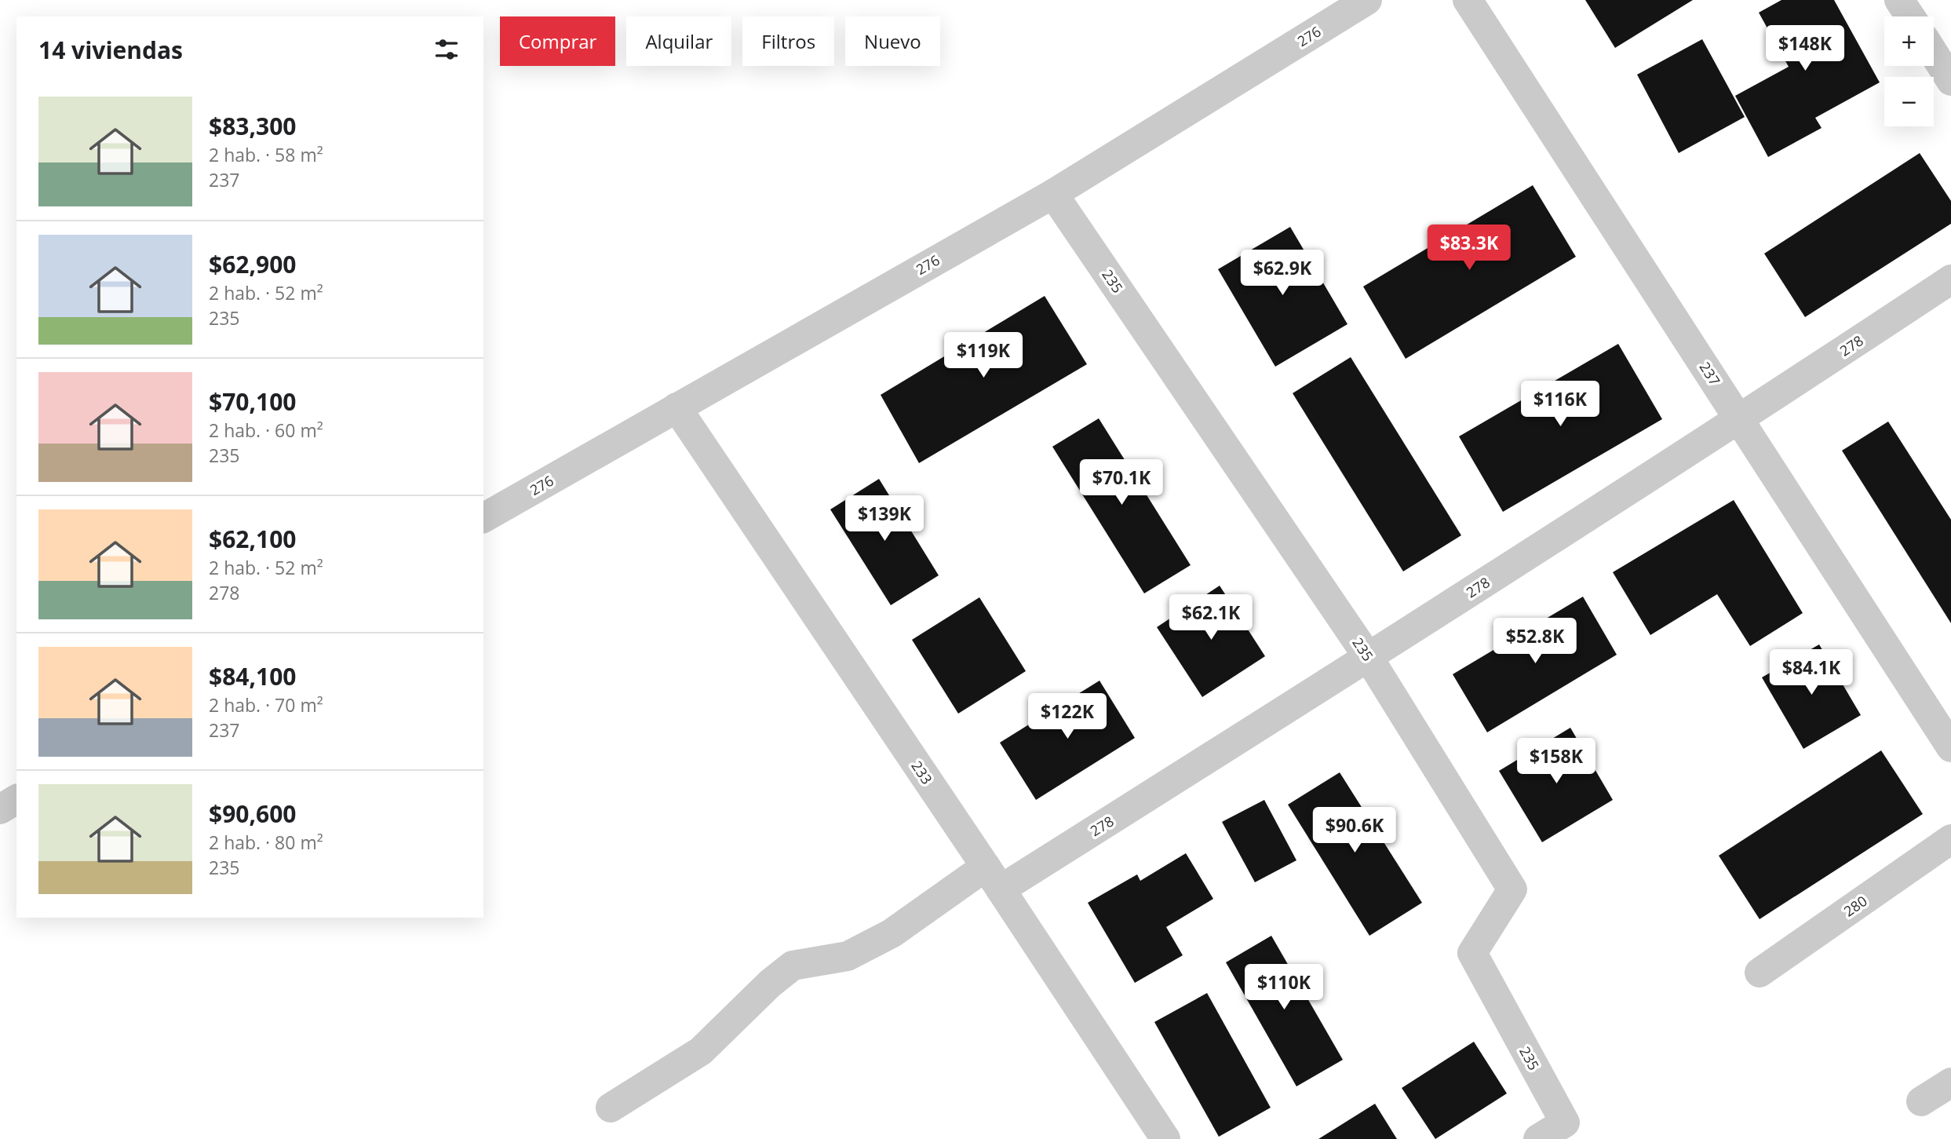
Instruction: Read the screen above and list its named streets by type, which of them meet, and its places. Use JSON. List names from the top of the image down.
{
  "streets": {
    "street": [
      "276",
      "235",
      "278",
      "237",
      "233",
      "280"
    ]
  },
  "crossings": [
    ["276", "235"],
    ["276", "233"],
    ["235", "278"],
    ["278", "237"],
    ["278", "233"]
  ],
  "page": {
    "map_buttons": ["+", "−"],
    "chip": [
      "Comprar",
      "Alquilar",
      "Filtros",
      "Nuevo"
    ],
    "heading": "14 viviendas",
    "price": [
      "$148K",
      "$83.3K",
      "$62.9K",
      "$119K",
      "$116K",
      "$70.1K",
      "$139K",
      "$62.1K",
      "$52.8K",
      "$84.1K",
      "$122K",
      "$158K",
      "$90.6K",
      "$110K"
    ],
    "list": [
      {
        "name": "$83,300",
        "note": "2 hab. · 58 m² · 237"
      },
      {
        "name": "$62,900",
        "note": "2 hab. · 52 m² · 235"
      },
      {
        "name": "$70,100",
        "note": "2 hab. · 60 m² · 235"
      },
      {
        "name": "$62,100",
        "note": "2 hab. · 52 m² · 278"
      },
      {
        "name": "$84,100",
        "note": "2 hab. · 70 m² · 237"
      },
      {
        "name": "$90,600",
        "note": "2 hab. · 80 m² · 235"
      }
    ]
  }
}
